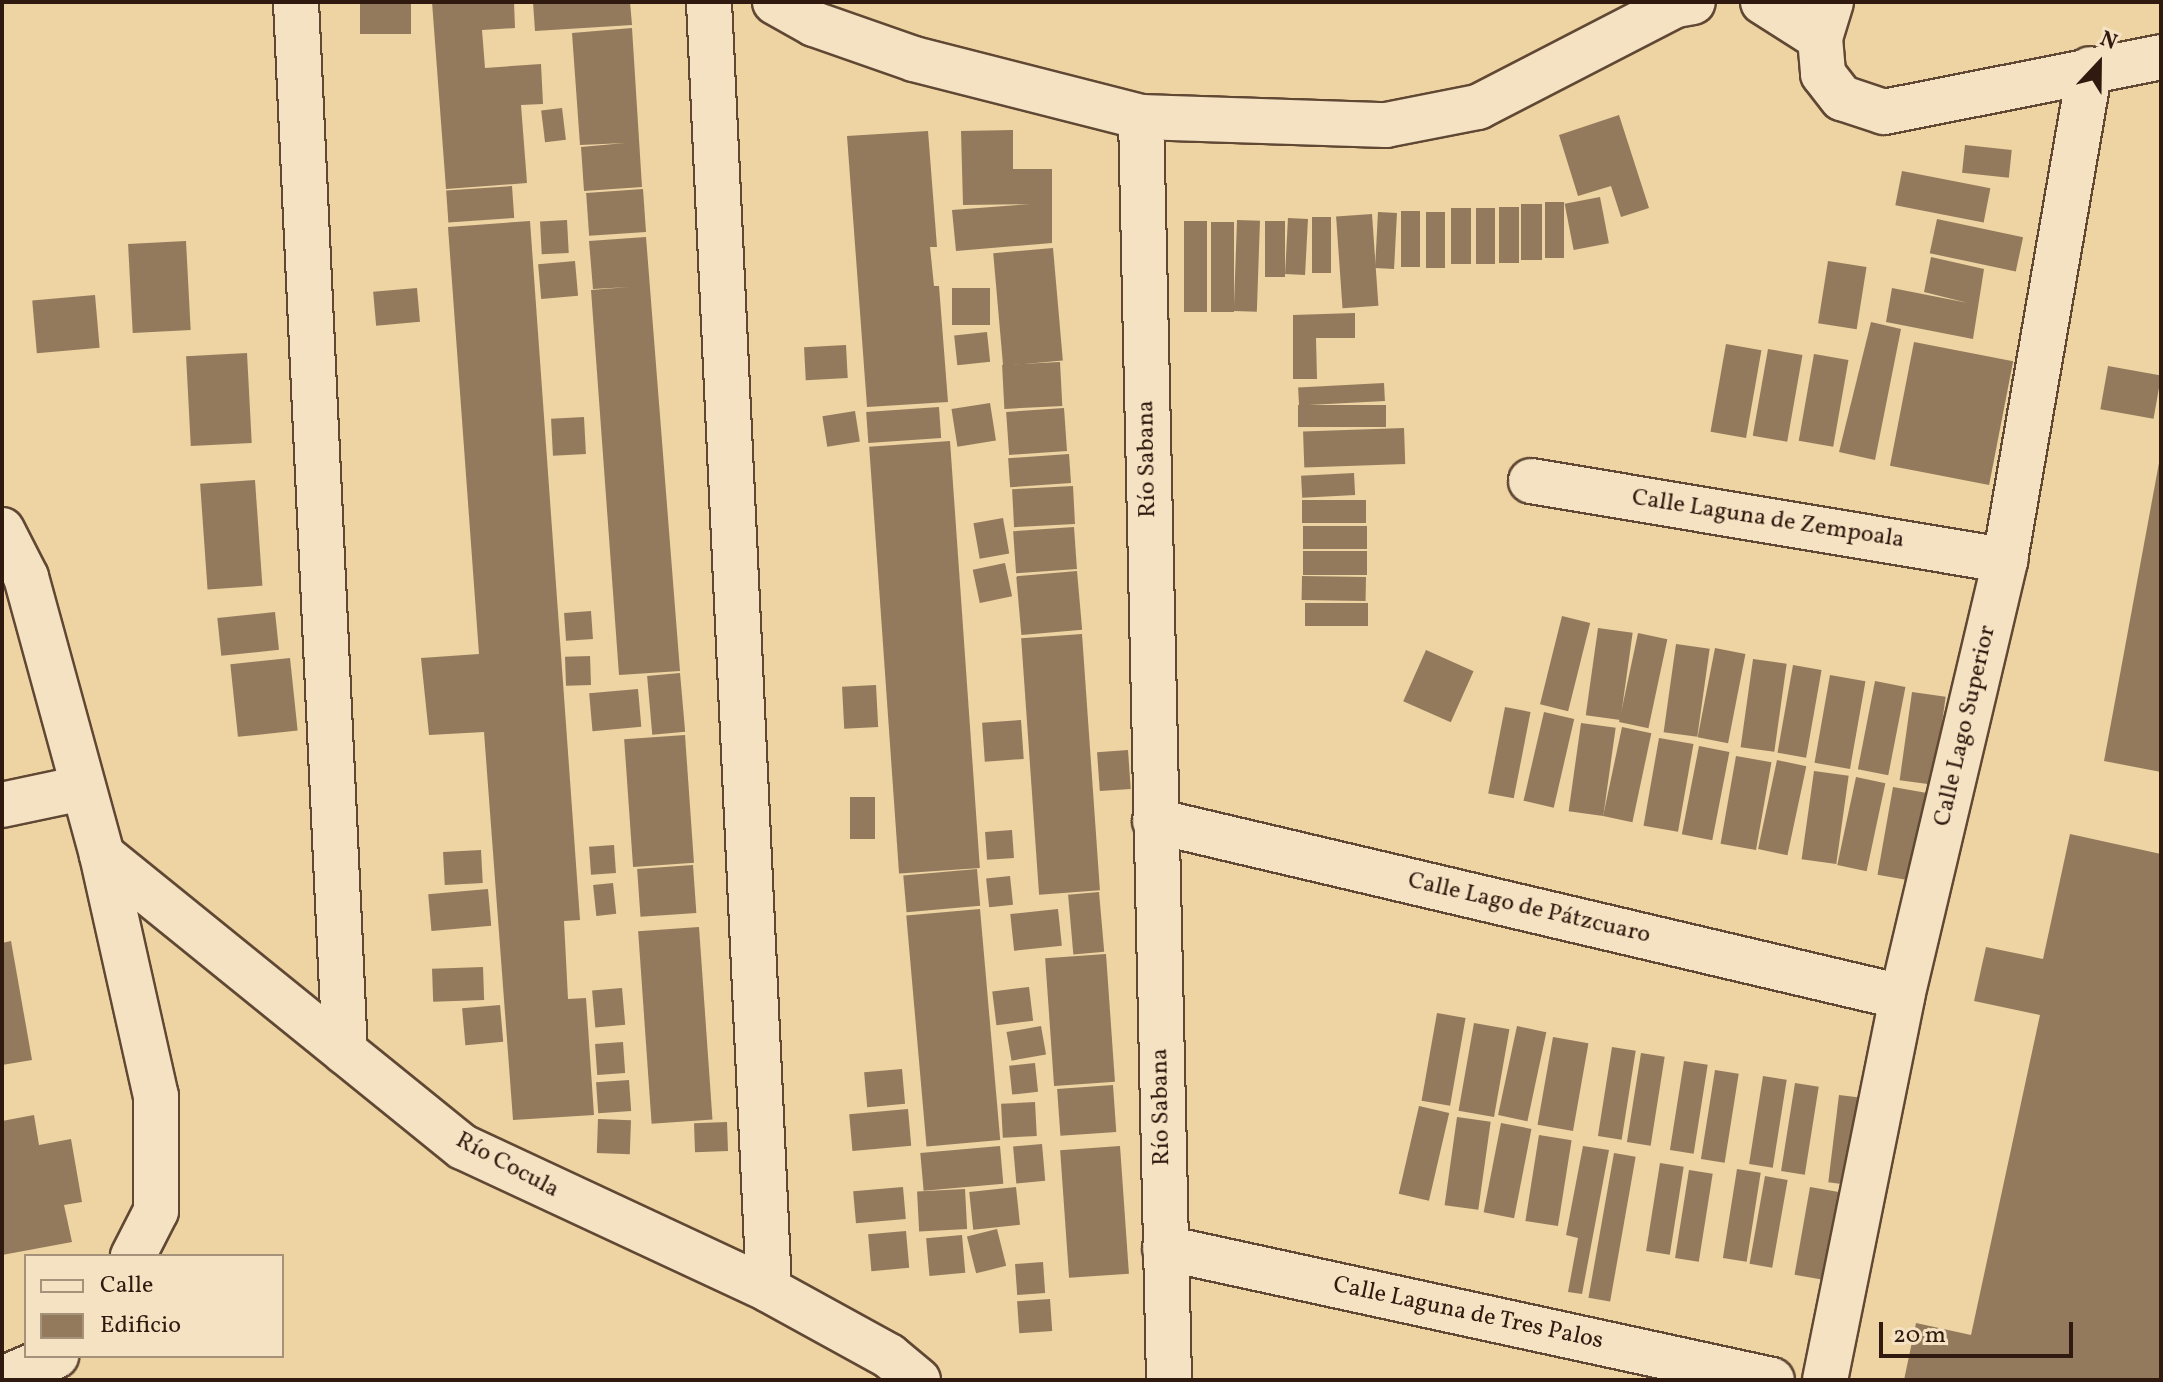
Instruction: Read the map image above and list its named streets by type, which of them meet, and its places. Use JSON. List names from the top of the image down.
{
  "streets": {
    "street": [
      "Río Sabana",
      "Calle Laguna de Zempoala",
      "Calle Lago Superior",
      "Calle Lago de Pátzcuaro",
      "Río Cocula",
      "Calle Laguna de Tres Palos"
    ]
  },
  "crossings": [
    ["Río Sabana", "Calle Lago de Pátzcuaro"],
    ["Río Sabana", "Calle Laguna de Tres Palos"],
    ["Calle Laguna de Zempoala", "Calle Lago Superior"],
    ["Calle Lago Superior", "Calle Lago de Pátzcuaro"]
  ],
  "legend": ["Calle", "Edificio"],
  "scale_bar": "20 m",
  "north": "top"
}
